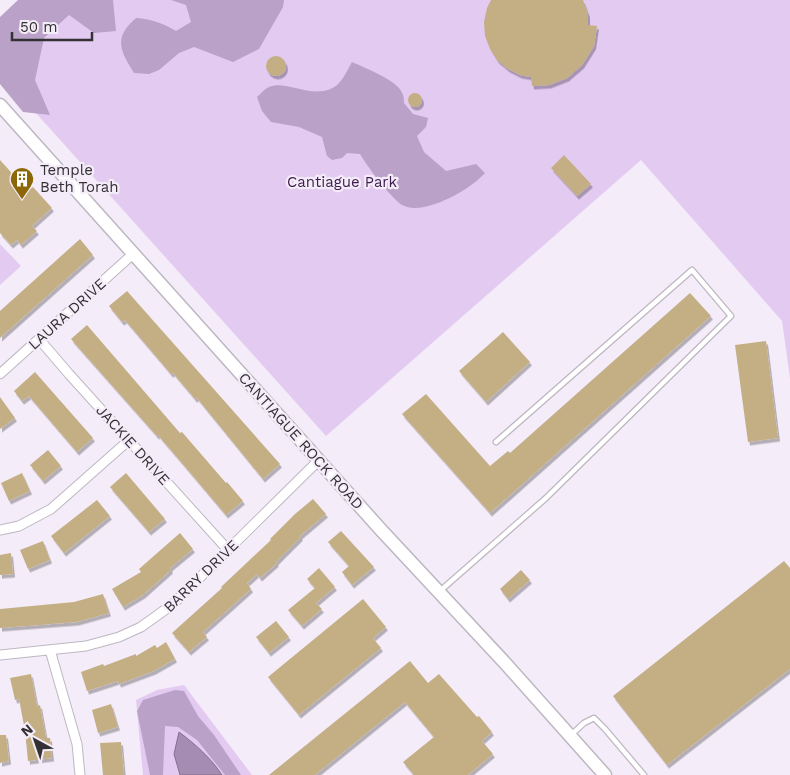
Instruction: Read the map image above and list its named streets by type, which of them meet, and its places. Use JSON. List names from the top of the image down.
{
  "streets": {
    "main road": ["CANTIAGUE ROCK ROAD"],
    "street": ["LAURA DRIVE", "JACKIE DRIVE", "BARRY DRIVE"]
  },
  "crossings": [
    ["LAURA DRIVE", "CANTIAGUE ROCK ROAD"],
    ["LAURA DRIVE", "JACKIE DRIVE"],
    ["CANTIAGUE ROCK ROAD", "BARRY DRIVE"],
    ["JACKIE DRIVE", "BARRY DRIVE"]
  ],
  "parks": ["Cantiague Park"],
  "places": {
    "building": ["Temple Beth Torah"]
  },
  "scale_bar": "50 m",
  "north": "top left"
}
